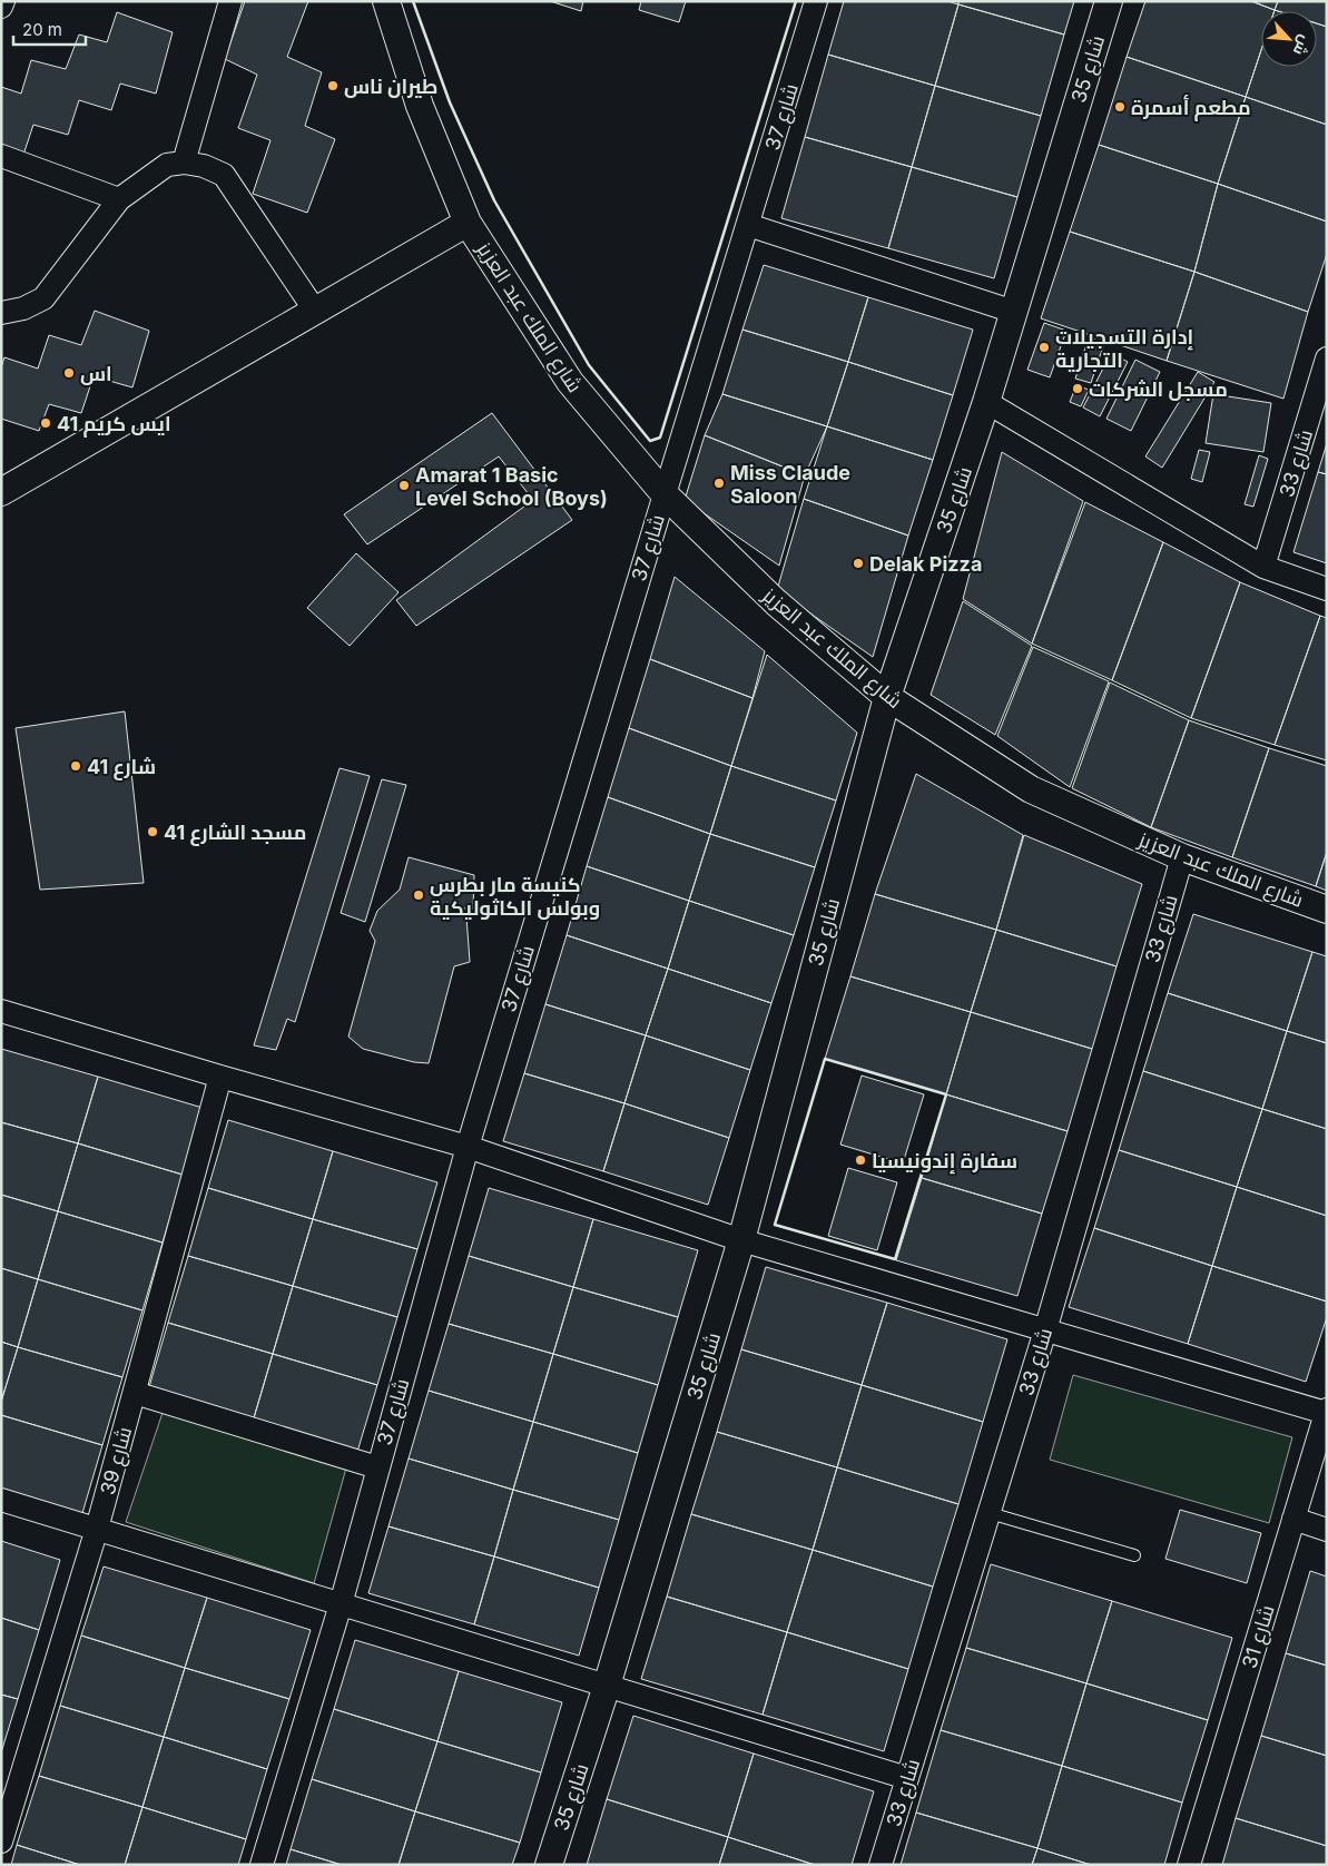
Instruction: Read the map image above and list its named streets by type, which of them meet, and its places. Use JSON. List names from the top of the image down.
{
  "streets": {
    "street": [
      "شارع 35",
      "شارع 37",
      "شارع الملك عبد العزيز",
      "شارع 33",
      "شارع 39",
      "شارع 31"
    ]
  },
  "crossings": [
    ["شارع 35", "شارع الملك عبد العزيز"],
    ["شارع 37", "شارع الملك عبد العزيز"],
    ["شارع الملك عبد العزيز", "شارع 33"]
  ],
  "places": [
    "طيران ناس",
    "مطعم أسمرة",
    "إدارة التسجيلات التجارية",
    "اس",
    "مسجل الشركات",
    "41 ايس كريم",
    "Miss Claude Saloon",
    "Amarat 1 Basic Level School (Boys)",
    "Delak Pizza",
    "شارع 41",
    "مسجد الشارع 41",
    "كنيسة مار بطرس وبولس الكاثوليكية",
    "سفارة إندونيسيا"
  ],
  "scale_bar": "20 m",
  "north": "bottom right"
}
